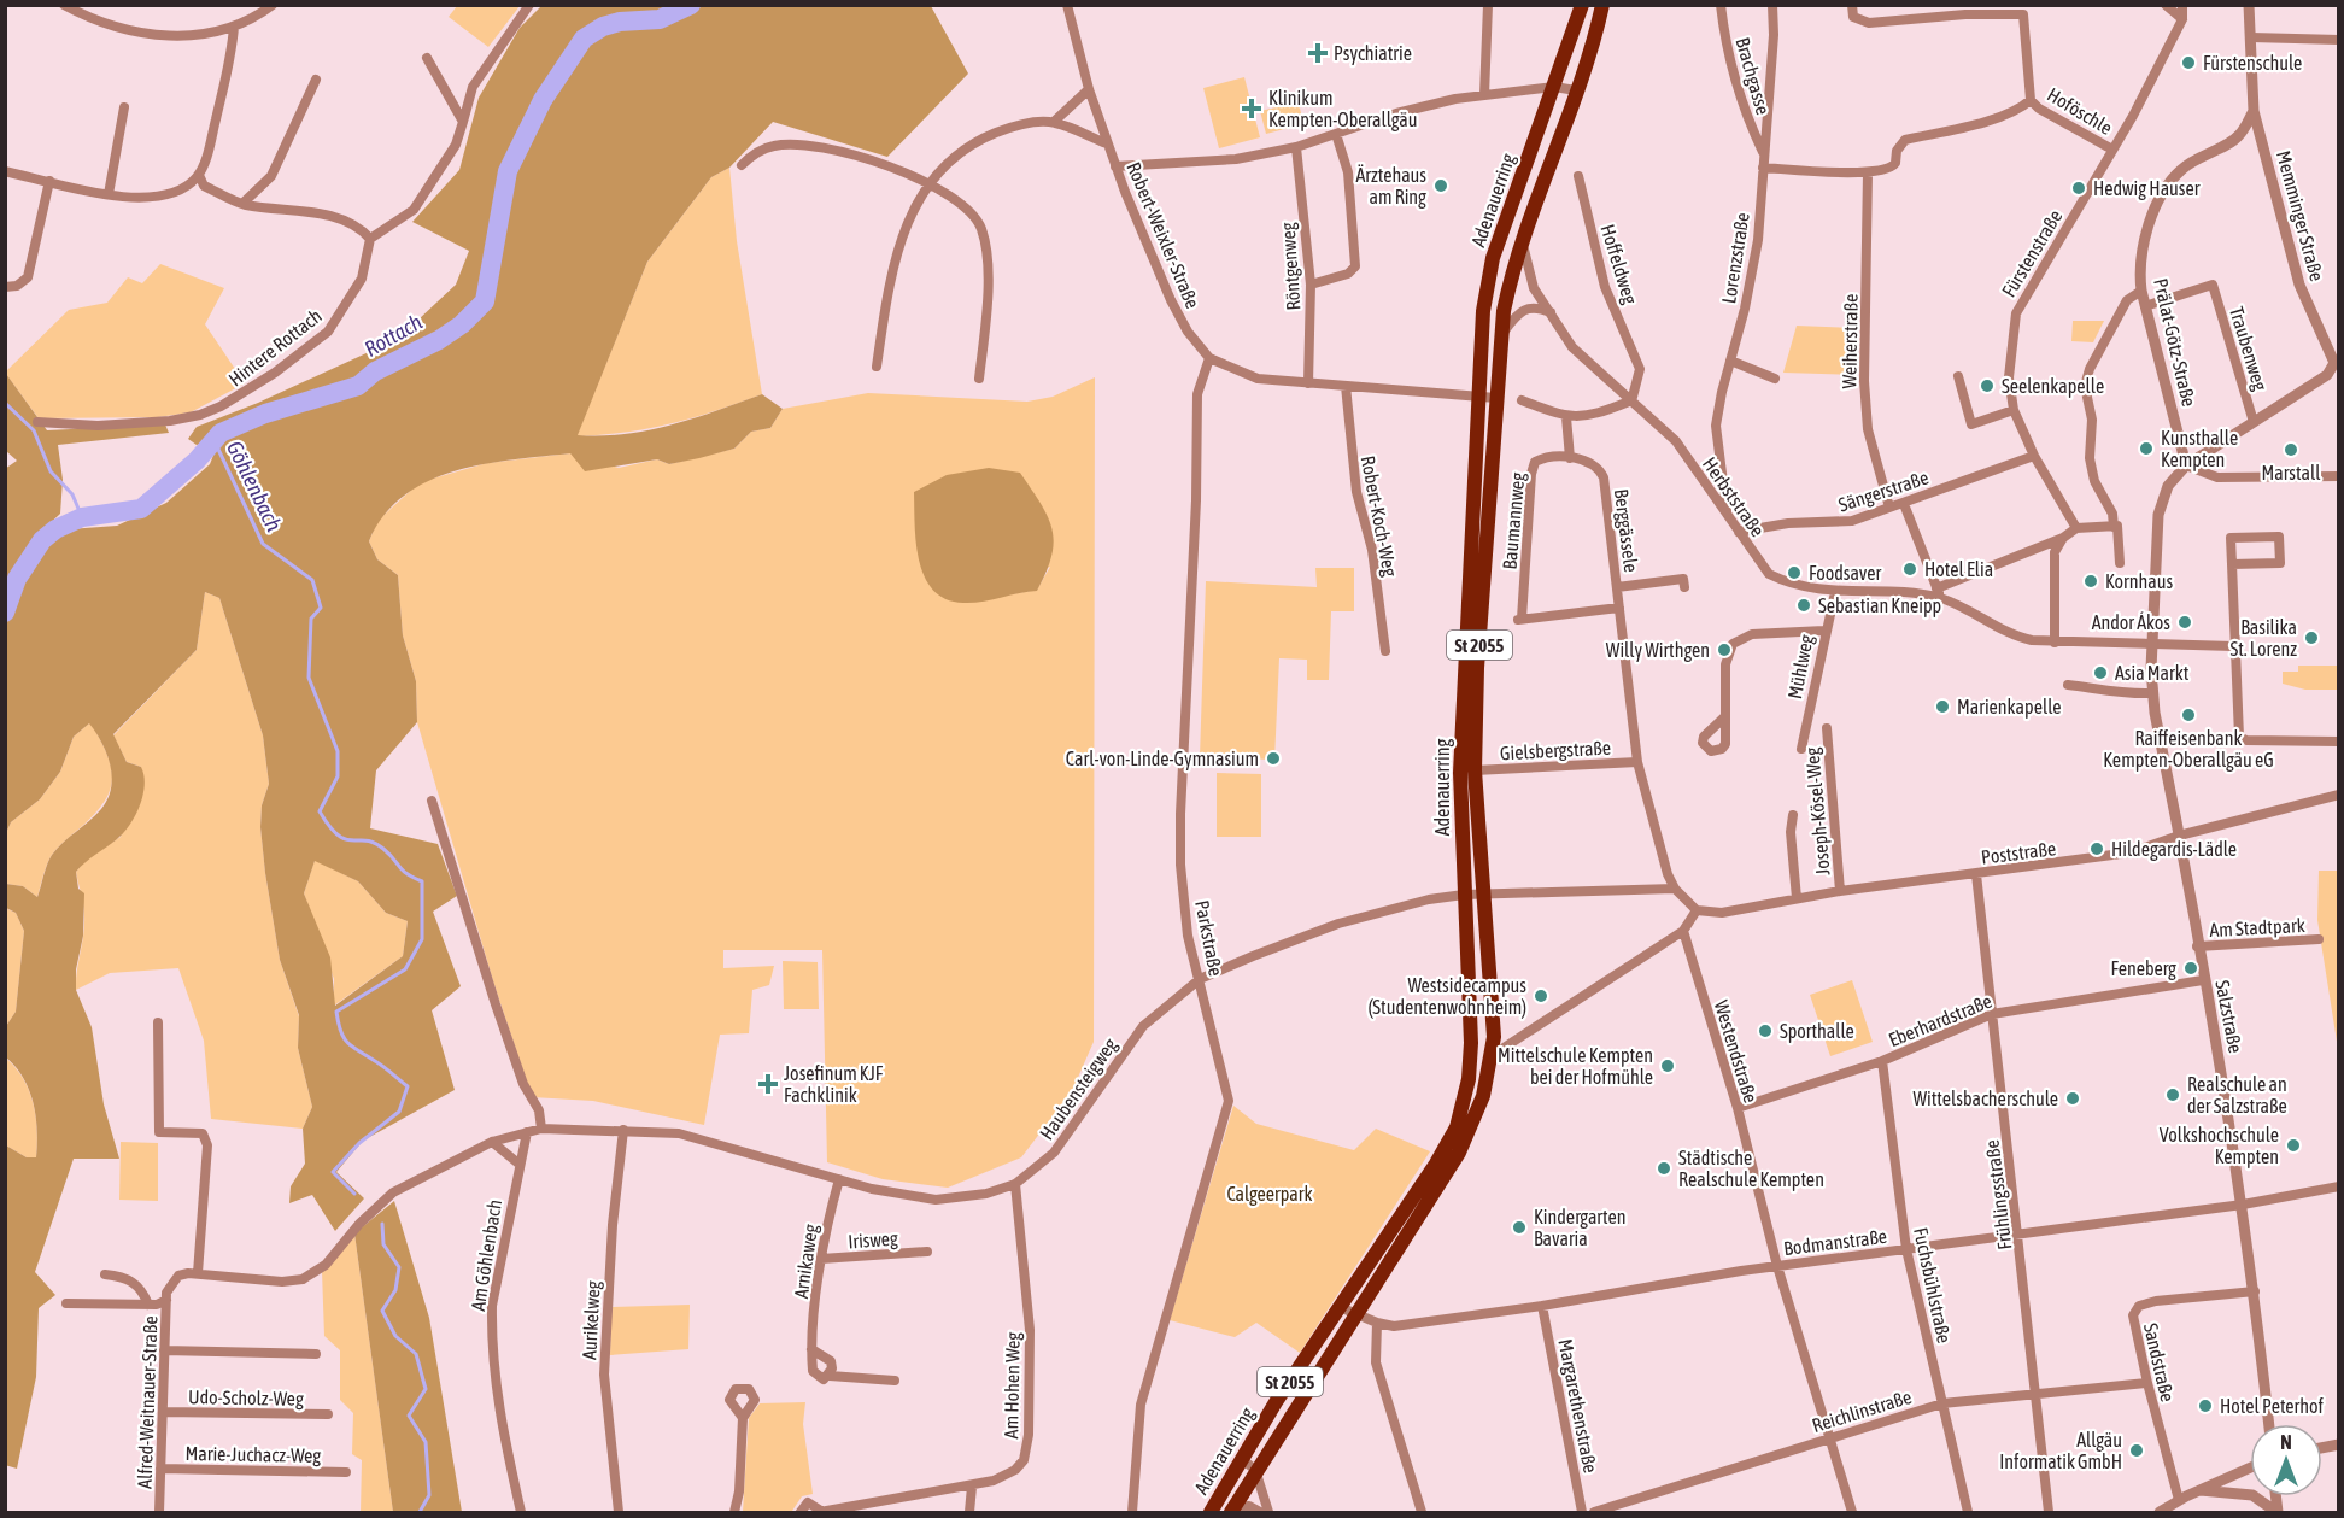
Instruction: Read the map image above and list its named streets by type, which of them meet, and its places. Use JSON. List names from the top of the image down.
{
  "streets": {
    "main road": ["Adenauerring", "St 2055"],
    "street": [
      "Brachgasse",
      "Hoföschle",
      "Memminger Straße",
      "Robert-Weixler-Straße",
      "Fürstenstraße",
      "Lorenzstraße",
      "Hoffeldweg",
      "Röntgenweg",
      "Weiherstraße",
      "Prälat-Götz-Straße",
      "Hintere Rottach",
      "Traubenweg",
      "Sängerstraße",
      "Herbststraße",
      "Robert-Koch-Weg",
      "Baumannweg",
      "Berggässele",
      "Mühlweg",
      "Gielsbergstraße",
      "Joseph-Kösel-Weg",
      "Poststraße",
      "Am Stadtpark",
      "Parkstraße",
      "Salzstraße",
      "Eberhardstraße",
      "Westendstraße",
      "Haubensteigweg",
      "Frühlingsstraße",
      "Irisweg",
      "Bodmanstraße",
      "Am Göhlenbach",
      "Arnikaweg",
      "Fuchsbühlstraße",
      "Aurikelweg",
      "Sandstraße",
      "Am Hohen Weg",
      "Udo-Scholz-Weg",
      "Alfred-Weitnauer-Straße",
      "Margarethenstraße",
      "Reichlinstraße",
      "Marie-Juchacz-Weg"
    ]
  },
  "crossings": [
    ["Brachgasse", "Lorenzstraße"],
    ["Hoföschle", "Fürstenstraße"],
    ["Adenauerring", "Robert-Weixler-Straße"],
    ["Adenauerring", "Herbststraße"],
    ["Adenauerring", "Gielsbergstraße"],
    ["Adenauerring", "Haubensteigweg"],
    ["Adenauerring", "Bodmanstraße"],
    ["Memminger Straße", "Prälat-Götz-Straße"],
    ["Memminger Straße", "Traubenweg"],
    ["Memminger Straße", "Salzstraße"],
    ["Robert-Weixler-Straße", "Röntgenweg"],
    ["Robert-Weixler-Straße", "Robert-Koch-Weg"],
    ["Robert-Weixler-Straße", "Parkstraße"],
    ["Fürstenstraße", "Sängerstraße"],
    ["Lorenzstraße", "Herbststraße"],
    ["Hoffeldweg", "Herbststraße"],
    ["Weiherstraße", "Sängerstraße"],
    ["Prälat-Götz-Straße", "Traubenweg"],
    ["Sängerstraße", "Herbststraße"],
    ["Herbststraße", "Mühlweg"],
    ["Baumannweg", "Berggässele"],
    ["Joseph-Kösel-Weg", "Poststraße"],
    ["Poststraße", "Salzstraße"],
    ["Poststraße", "Frühlingsstraße"],
    ["Am Stadtpark", "Salzstraße"],
    ["Parkstraße", "Haubensteigweg"],
    ["Salzstraße", "Eberhardstraße"],
    ["Salzstraße", "Bodmanstraße"],
    ["Salzstraße", "Sandstraße"],
    ["Eberhardstraße", "Westendstraße"],
    ["Eberhardstraße", "Frühlingsstraße"],
    ["Eberhardstraße", "Fuchsbühlstraße"],
    ["Westendstraße", "Bodmanstraße"],
    ["Westendstraße", "Reichlinstraße"],
    ["Haubensteigweg", "Am Göhlenbach"],
    ["Haubensteigweg", "Arnikaweg"],
    ["Haubensteigweg", "Aurikelweg"],
    ["Haubensteigweg", "Am Hohen Weg"],
    ["Frühlingsstraße", "Bodmanstraße"],
    ["Frühlingsstraße", "Reichlinstraße"],
    ["Irisweg", "Arnikaweg"],
    ["Bodmanstraße", "Fuchsbühlstraße"],
    ["Bodmanstraße", "Margarethenstraße"],
    ["Fuchsbühlstraße", "Reichlinstraße"],
    ["Sandstraße", "Reichlinstraße"],
    ["Udo-Scholz-Weg", "Alfred-Weitnauer-Straße"],
    ["Alfred-Weitnauer-Straße", "Marie-Juchacz-Weg"]
  ],
  "water": ["Rottach", "Göhlenbach"],
  "parks": ["Calgeerpark"],
  "places": {
    "health": ["Psychiatrie", "Klinikum Kempten-Oberallgäu", "Josefinum KJF Fachklinik"],
    "other": [
      "Fürstenschule",
      "Ärztehaus am Ring",
      "Hedwig Hauser",
      "Seelenkapelle",
      "Kunsthalle Kempten",
      "Marstall",
      "Hotel Elia",
      "Foodsaver",
      "Kornhaus",
      "Sebastian Kneipp",
      "Andor Ákos",
      "Basilika St. Lorenz",
      "Willy Wirthgen",
      "Asia Markt",
      "Marienkapelle",
      "Raiffeisenbank Kempten-Oberallgäu eG",
      "Carl-von-Linde-Gymnasium",
      "Hildegardis-Lädle",
      "Feneberg",
      "Westsidecampus (Studentenwohnheim)",
      "Sporthalle",
      "Mittelschule Kempten bei der Hofmühle",
      "Realschule an der Salzstraße",
      "Wittelsbacherschule",
      "Volkshochschule Kempten",
      "Städtische Realschule Kempten",
      "Kindergarten Bavaria",
      "Hotel Peterhof",
      "Allgäu Informatik GmbH"
    ]
  },
  "north": "top"
}
